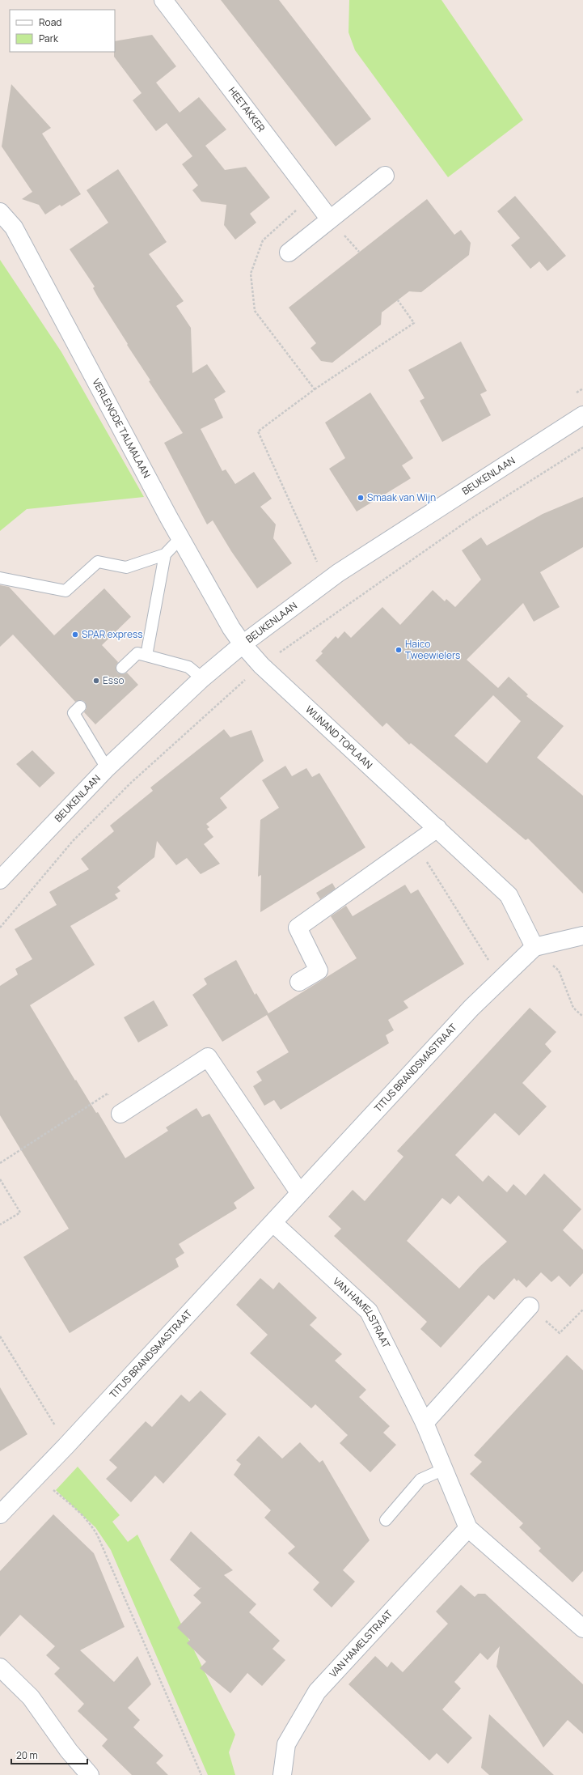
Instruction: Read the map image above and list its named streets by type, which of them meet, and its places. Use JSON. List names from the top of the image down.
{
  "streets": {
    "street": [
      "HEETAKKER",
      "VERLENGDE TALMALAAN",
      "BEUKENLAAN",
      "WIJNAND TOPLAAN",
      "TITUS BRANDSMASTRAAT",
      "VAN HAMELSTRAAT"
    ]
  },
  "crossings": [
    ["VERLENGDE TALMALAAN", "BEUKENLAAN"],
    ["VERLENGDE TALMALAAN", "WIJNAND TOPLAAN"],
    ["BEUKENLAAN", "WIJNAND TOPLAAN"],
    ["WIJNAND TOPLAAN", "TITUS BRANDSMASTRAAT"],
    ["TITUS BRANDSMASTRAAT", "VAN HAMELSTRAAT"]
  ],
  "places": [
    "Smaak van Wijn",
    "SPAR express",
    "Haico Tweewielers",
    "Esso"
  ],
  "legend": ["Road", "Park"],
  "scale_bar": "20 m"
}
